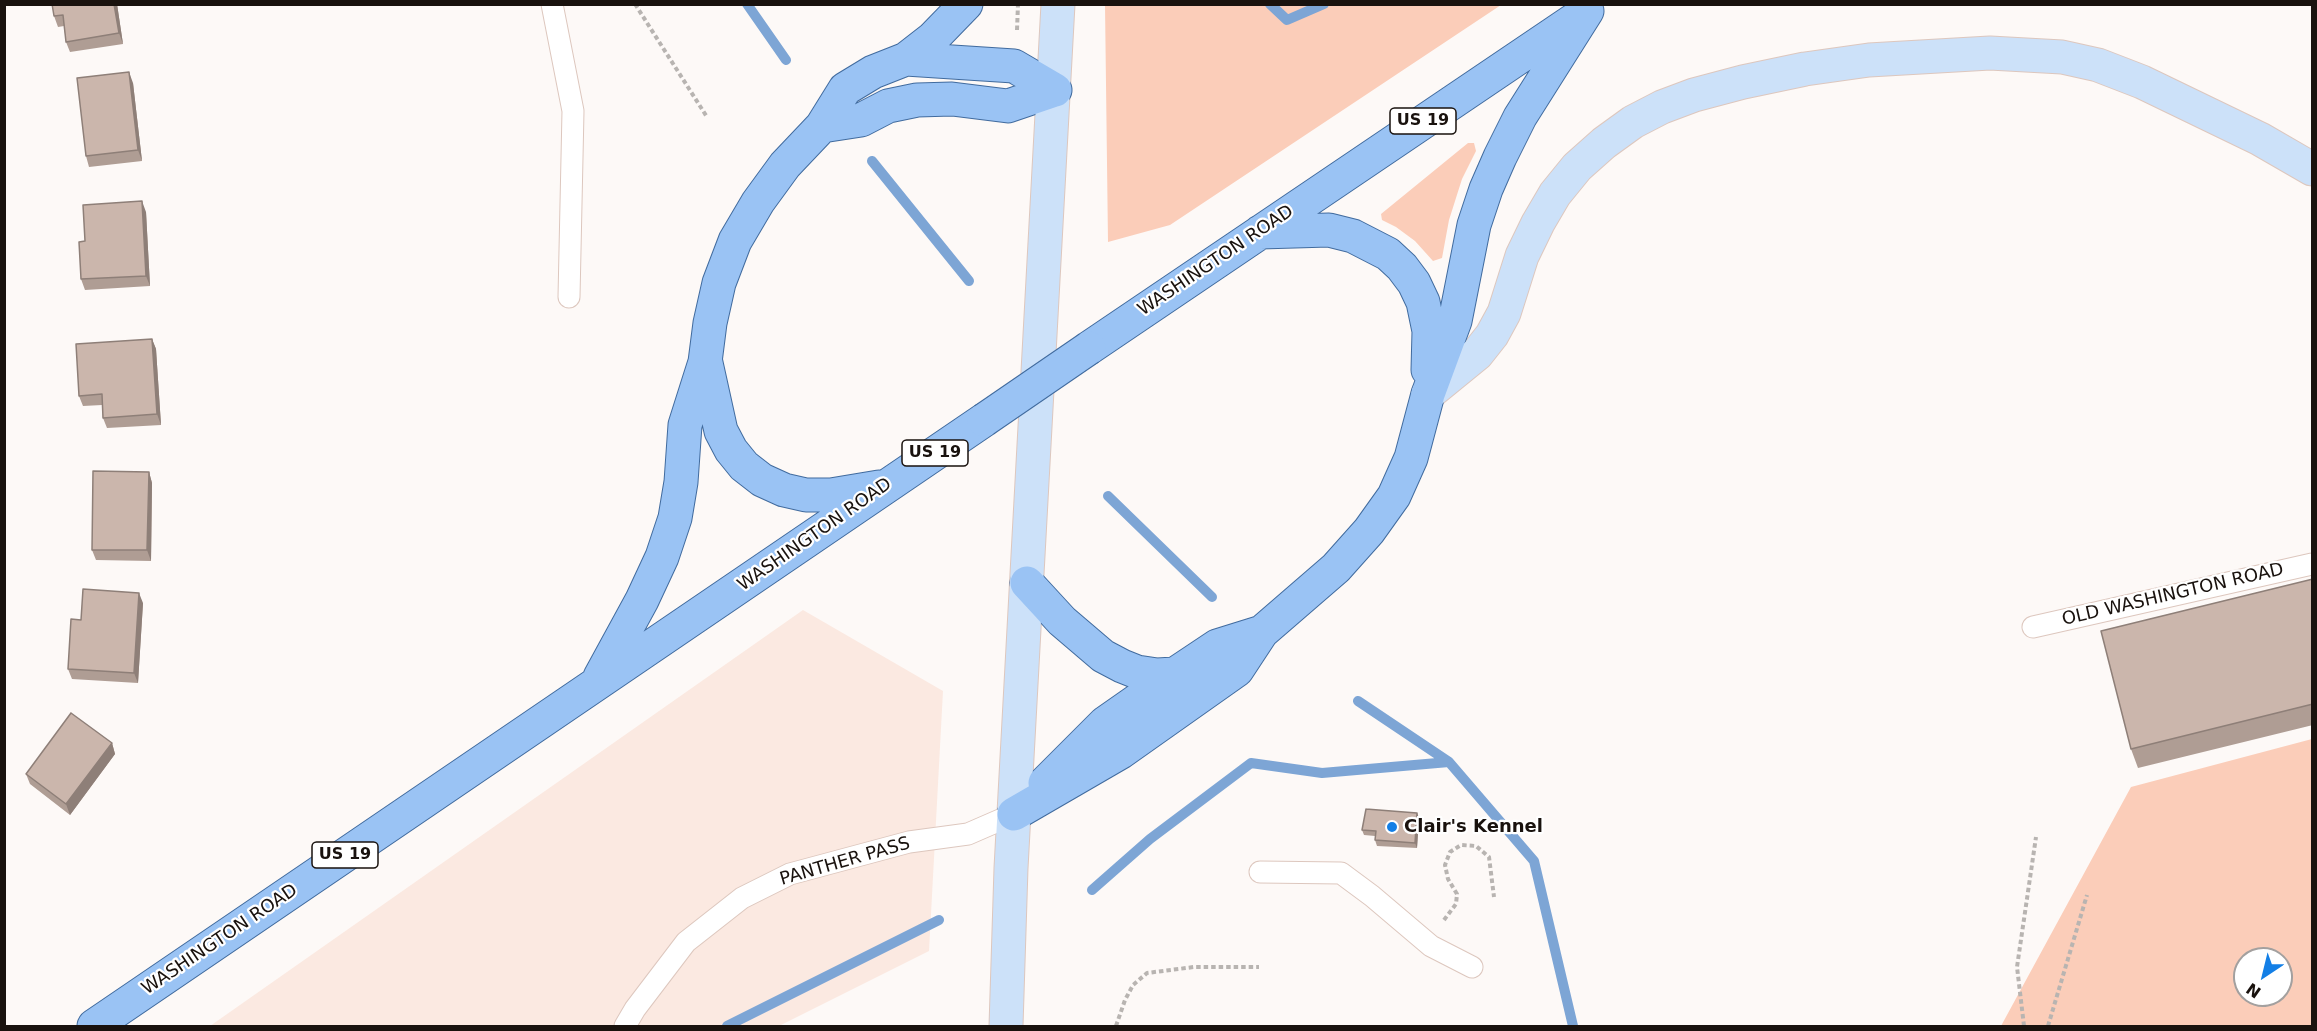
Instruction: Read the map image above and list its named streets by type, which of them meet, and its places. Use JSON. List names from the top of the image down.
{
  "streets": {
    "main road": ["US 19", "WASHINGTON ROAD"],
    "lane": ["OLD WASHINGTON ROAD", "PANTHER PASS"]
  },
  "places": ["Clair's Kennel"],
  "north": "bottom left"
}
